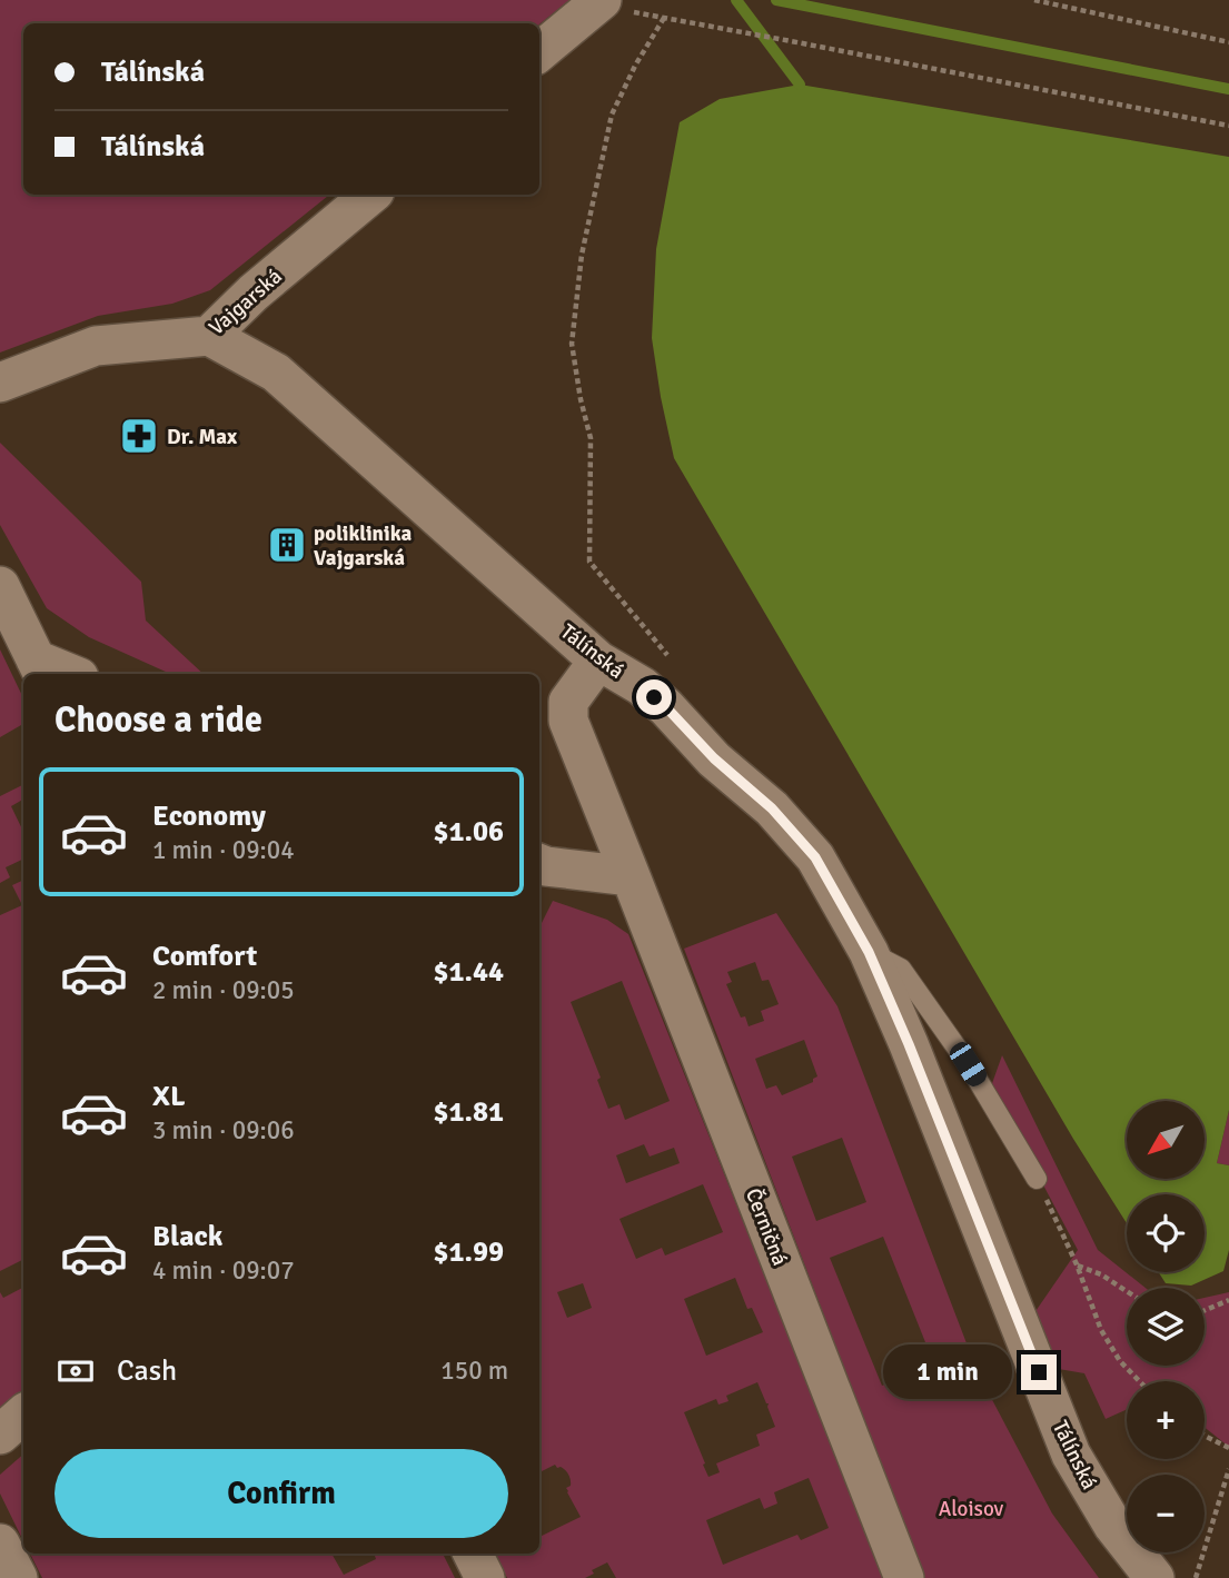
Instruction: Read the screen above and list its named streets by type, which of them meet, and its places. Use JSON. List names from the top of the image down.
{
  "streets": {
    "street": ["Vajgarská", "Tálínská", "Černičná"]
  },
  "crossings": [
    ["Vajgarská", "Tálínská"],
    ["Tálínská", "Černičná"]
  ],
  "parks": ["Aloisov"],
  "places": {
    "pharmacy": ["Dr. Max"],
    "building": ["poliklinika Vajgarská"]
  },
  "north": "bottom left",
  "page": {
    "banner": ["Tálínská", "Tálínská"],
    "heading": "Choose a ride",
    "list": [
      {
        "name": "Economy",
        "note": "1 min · 09:04",
        "value": "$1.06"
      },
      {
        "name": "Comfort",
        "note": "2 min · 09:05",
        "value": "$1.44"
      },
      {
        "name": "XL",
        "note": "3 min · 09:06",
        "value": "$1.81"
      },
      {
        "name": "Black",
        "note": "4 min · 09:07",
        "value": "$1.99"
      }
    ],
    "map_buttons": ["+", "−"],
    "pay": ["Cash", "150 m"],
    "bubble": "1 min",
    "buttons": "Confirm"
  }
}
